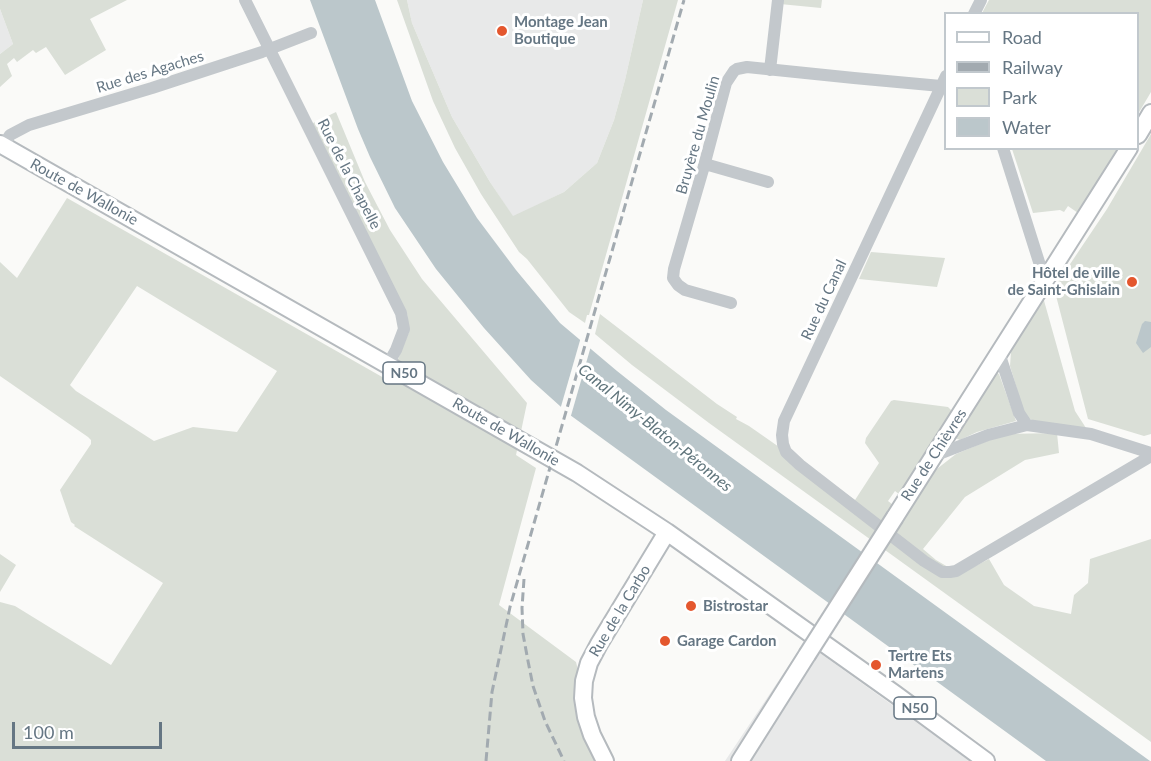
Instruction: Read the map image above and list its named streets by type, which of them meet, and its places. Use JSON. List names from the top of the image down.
{
  "streets": {
    "main road": [
      "Route de Wallonie",
      "N50",
      "Rue de Chièvres",
      "Rue de la Carbo"
    ],
    "street": [
      "Rue des Agaches",
      "Bruyère du Moulin",
      "Rue de la Chapelle",
      "Rue du Canal"
    ]
  },
  "crossings": [
    ["Rue des Agaches", "Rue de la Chapelle"],
    ["Rue des Agaches", "Route de Wallonie"],
    ["Bruyère du Moulin", "Rue du Canal"],
    ["Rue de la Chapelle", "Route de Wallonie"],
    ["Route de Wallonie", "Rue de la Carbo"]
  ],
  "water": ["Canal Nimy-Blaton-Péronnes"],
  "places": [
    "Montage Jean Boutique",
    "Hôtel de ville de Saint-Ghislain",
    "Bistrostar",
    "Garage Cardon",
    "Tertre Ets Martens"
  ],
  "legend": [
    "Road",
    "Railway",
    "Park",
    "Water"
  ],
  "scale_bar": "100 m"
}
